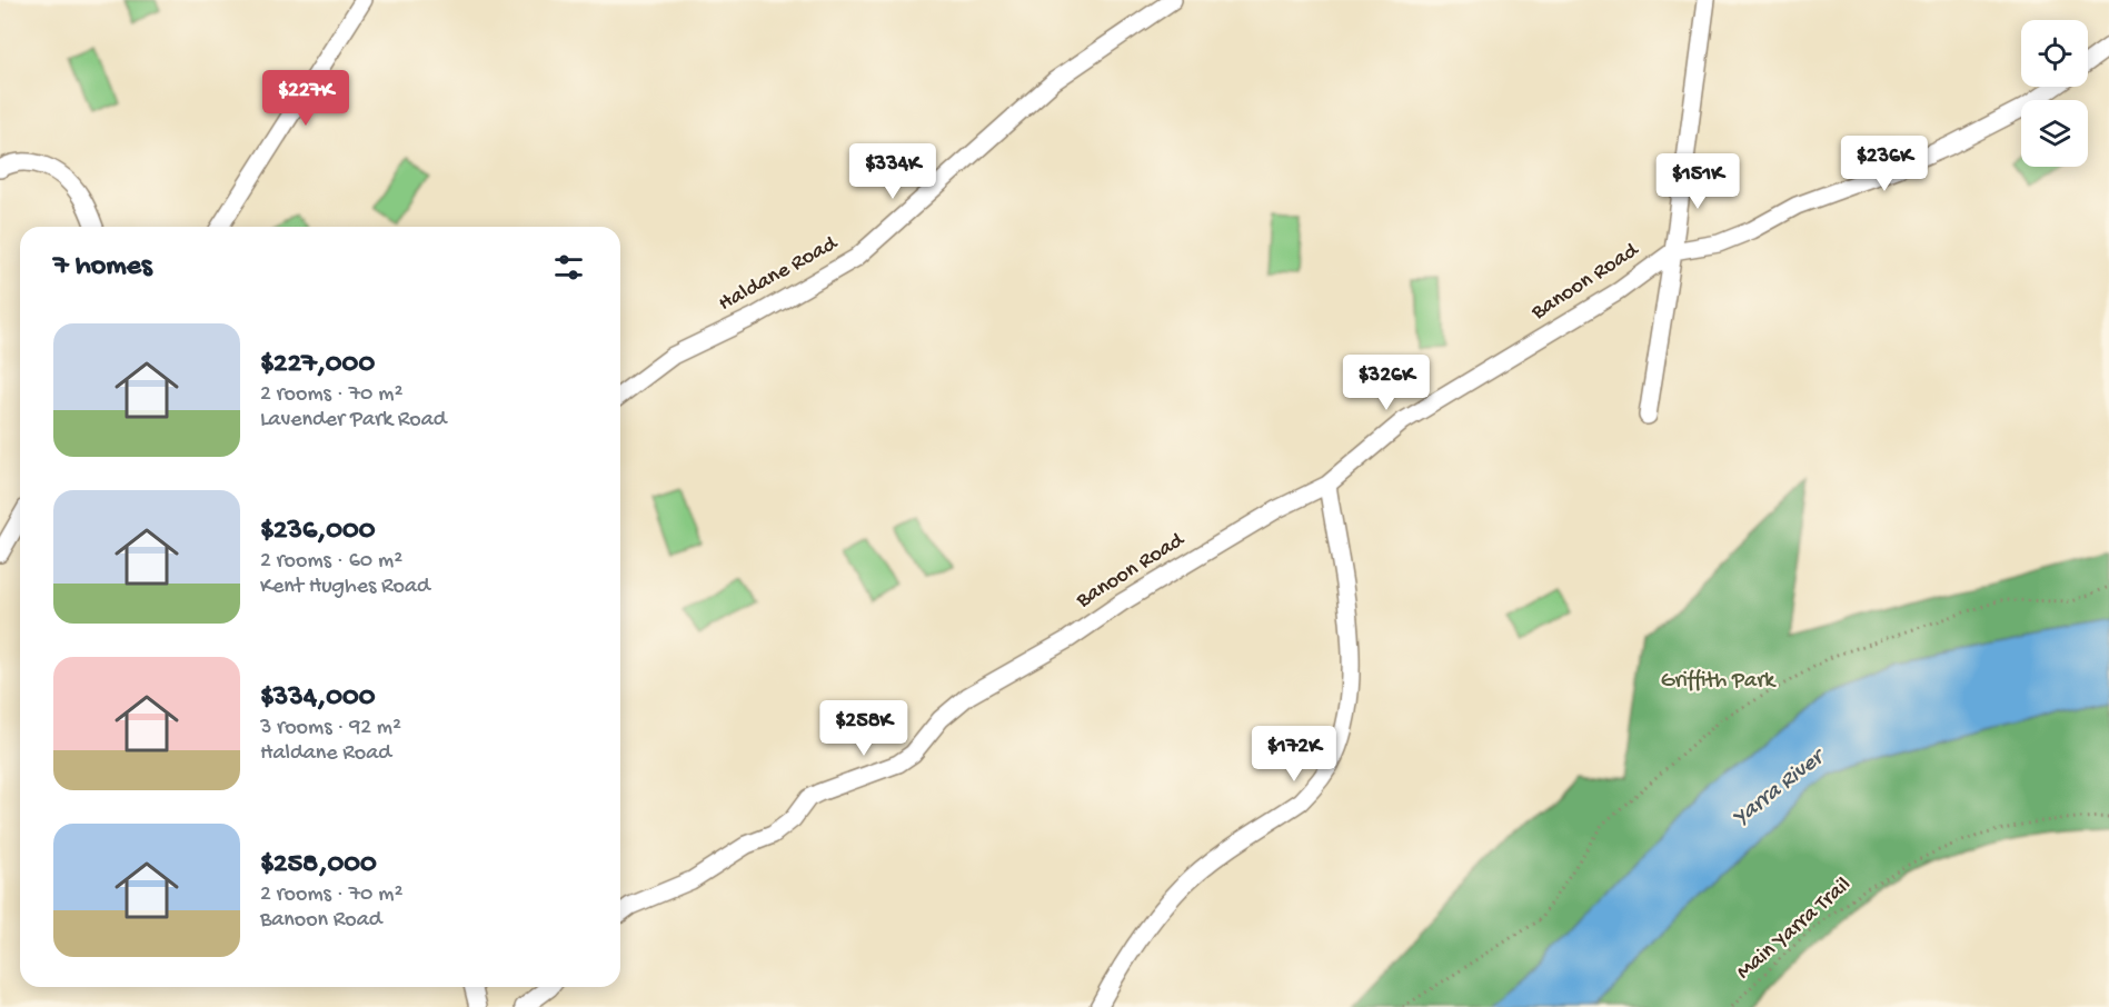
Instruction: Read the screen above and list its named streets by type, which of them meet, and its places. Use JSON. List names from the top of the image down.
{
  "streets": {
    "street": ["Haldane Road", "Banoon Road"],
    "path": ["Main Yarra Trail"]
  },
  "water": ["Yarra River"],
  "parks": ["Griffith Park"],
  "page": {
    "price": [
      "$227K",
      "$236K",
      "$334K",
      "$151K",
      "$326K",
      "$258K",
      "$172K"
    ],
    "heading": "7 homes",
    "list": [
      {
        "name": "$227,000",
        "note": "2 rooms · 70 m² · Lavender Park Road"
      },
      {
        "name": "$236,000",
        "note": "2 rooms · 60 m² · Kent Hughes Road"
      },
      {
        "name": "$334,000",
        "note": "3 rooms · 92 m² · Haldane Road"
      },
      {
        "name": "$258,000",
        "note": "2 rooms · 70 m² · Banoon Road"
      }
    ]
  }
}
